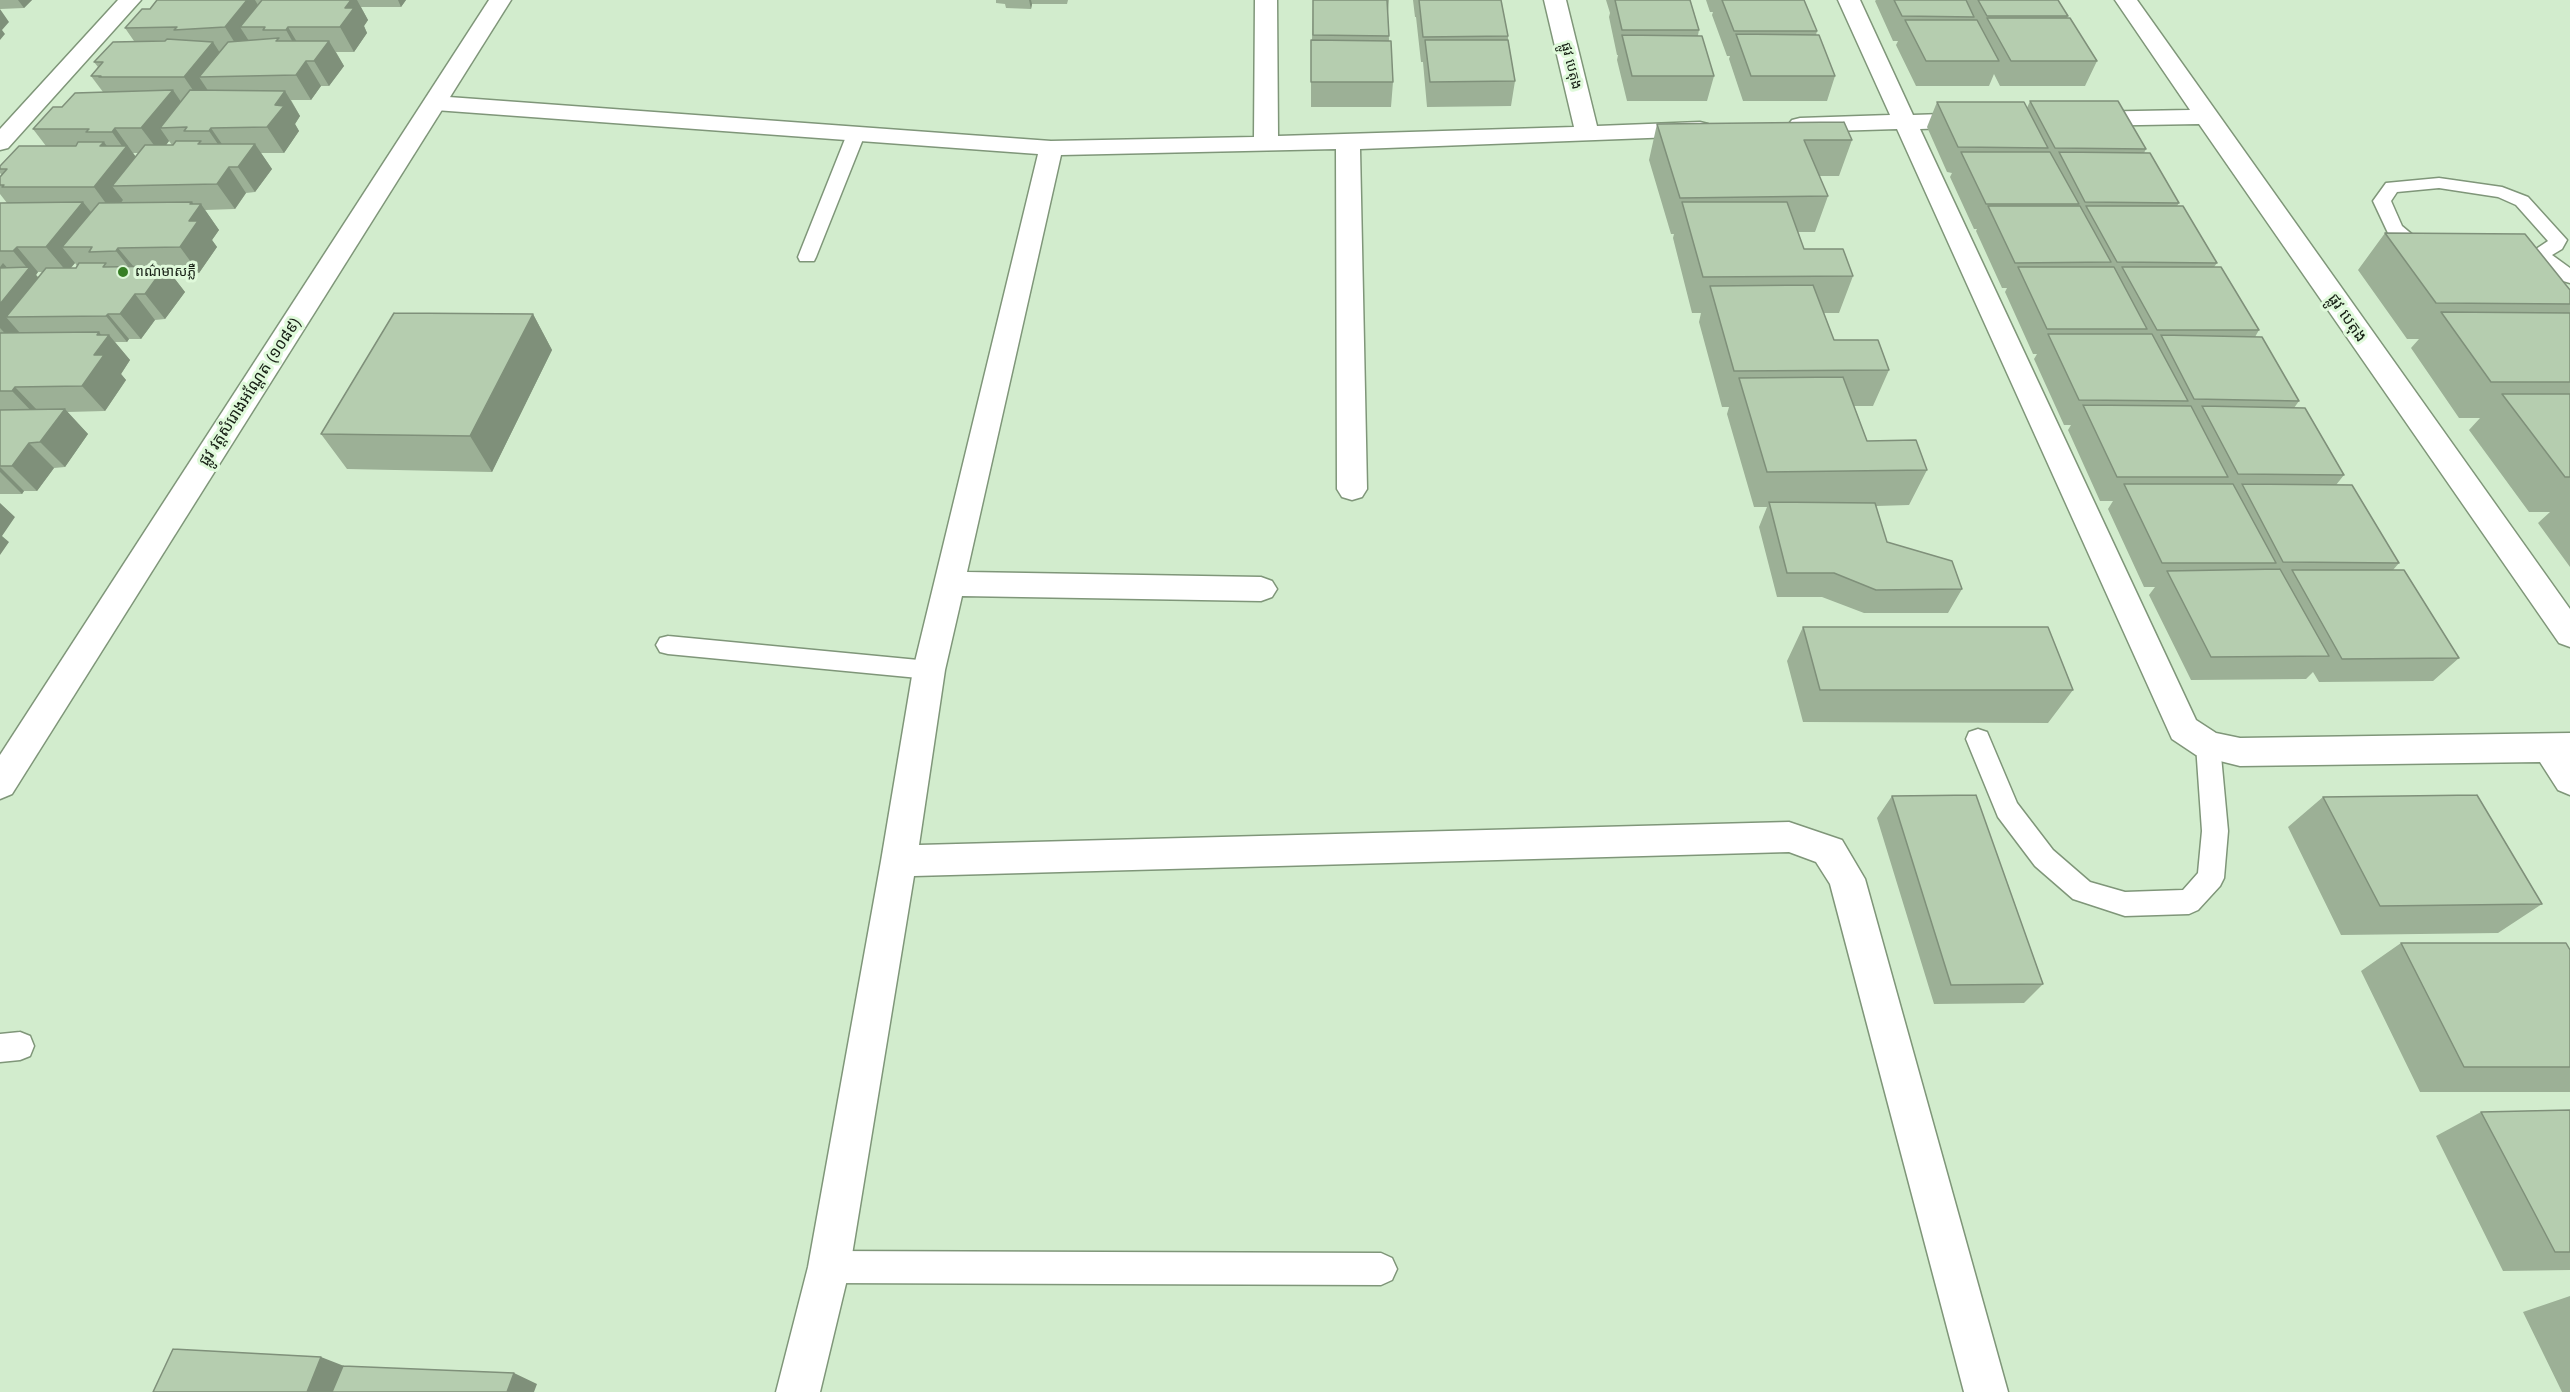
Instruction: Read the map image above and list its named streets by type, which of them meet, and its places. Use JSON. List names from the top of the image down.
{
  "streets": {
    "street": ["ផ្លូវ បេតុង", "ផ្លូវ វត្តសំរោងអណ្ដែត (១០៨៩)"]
  },
  "places": ["ពណ៌មាសភ្លឺ"]
}
